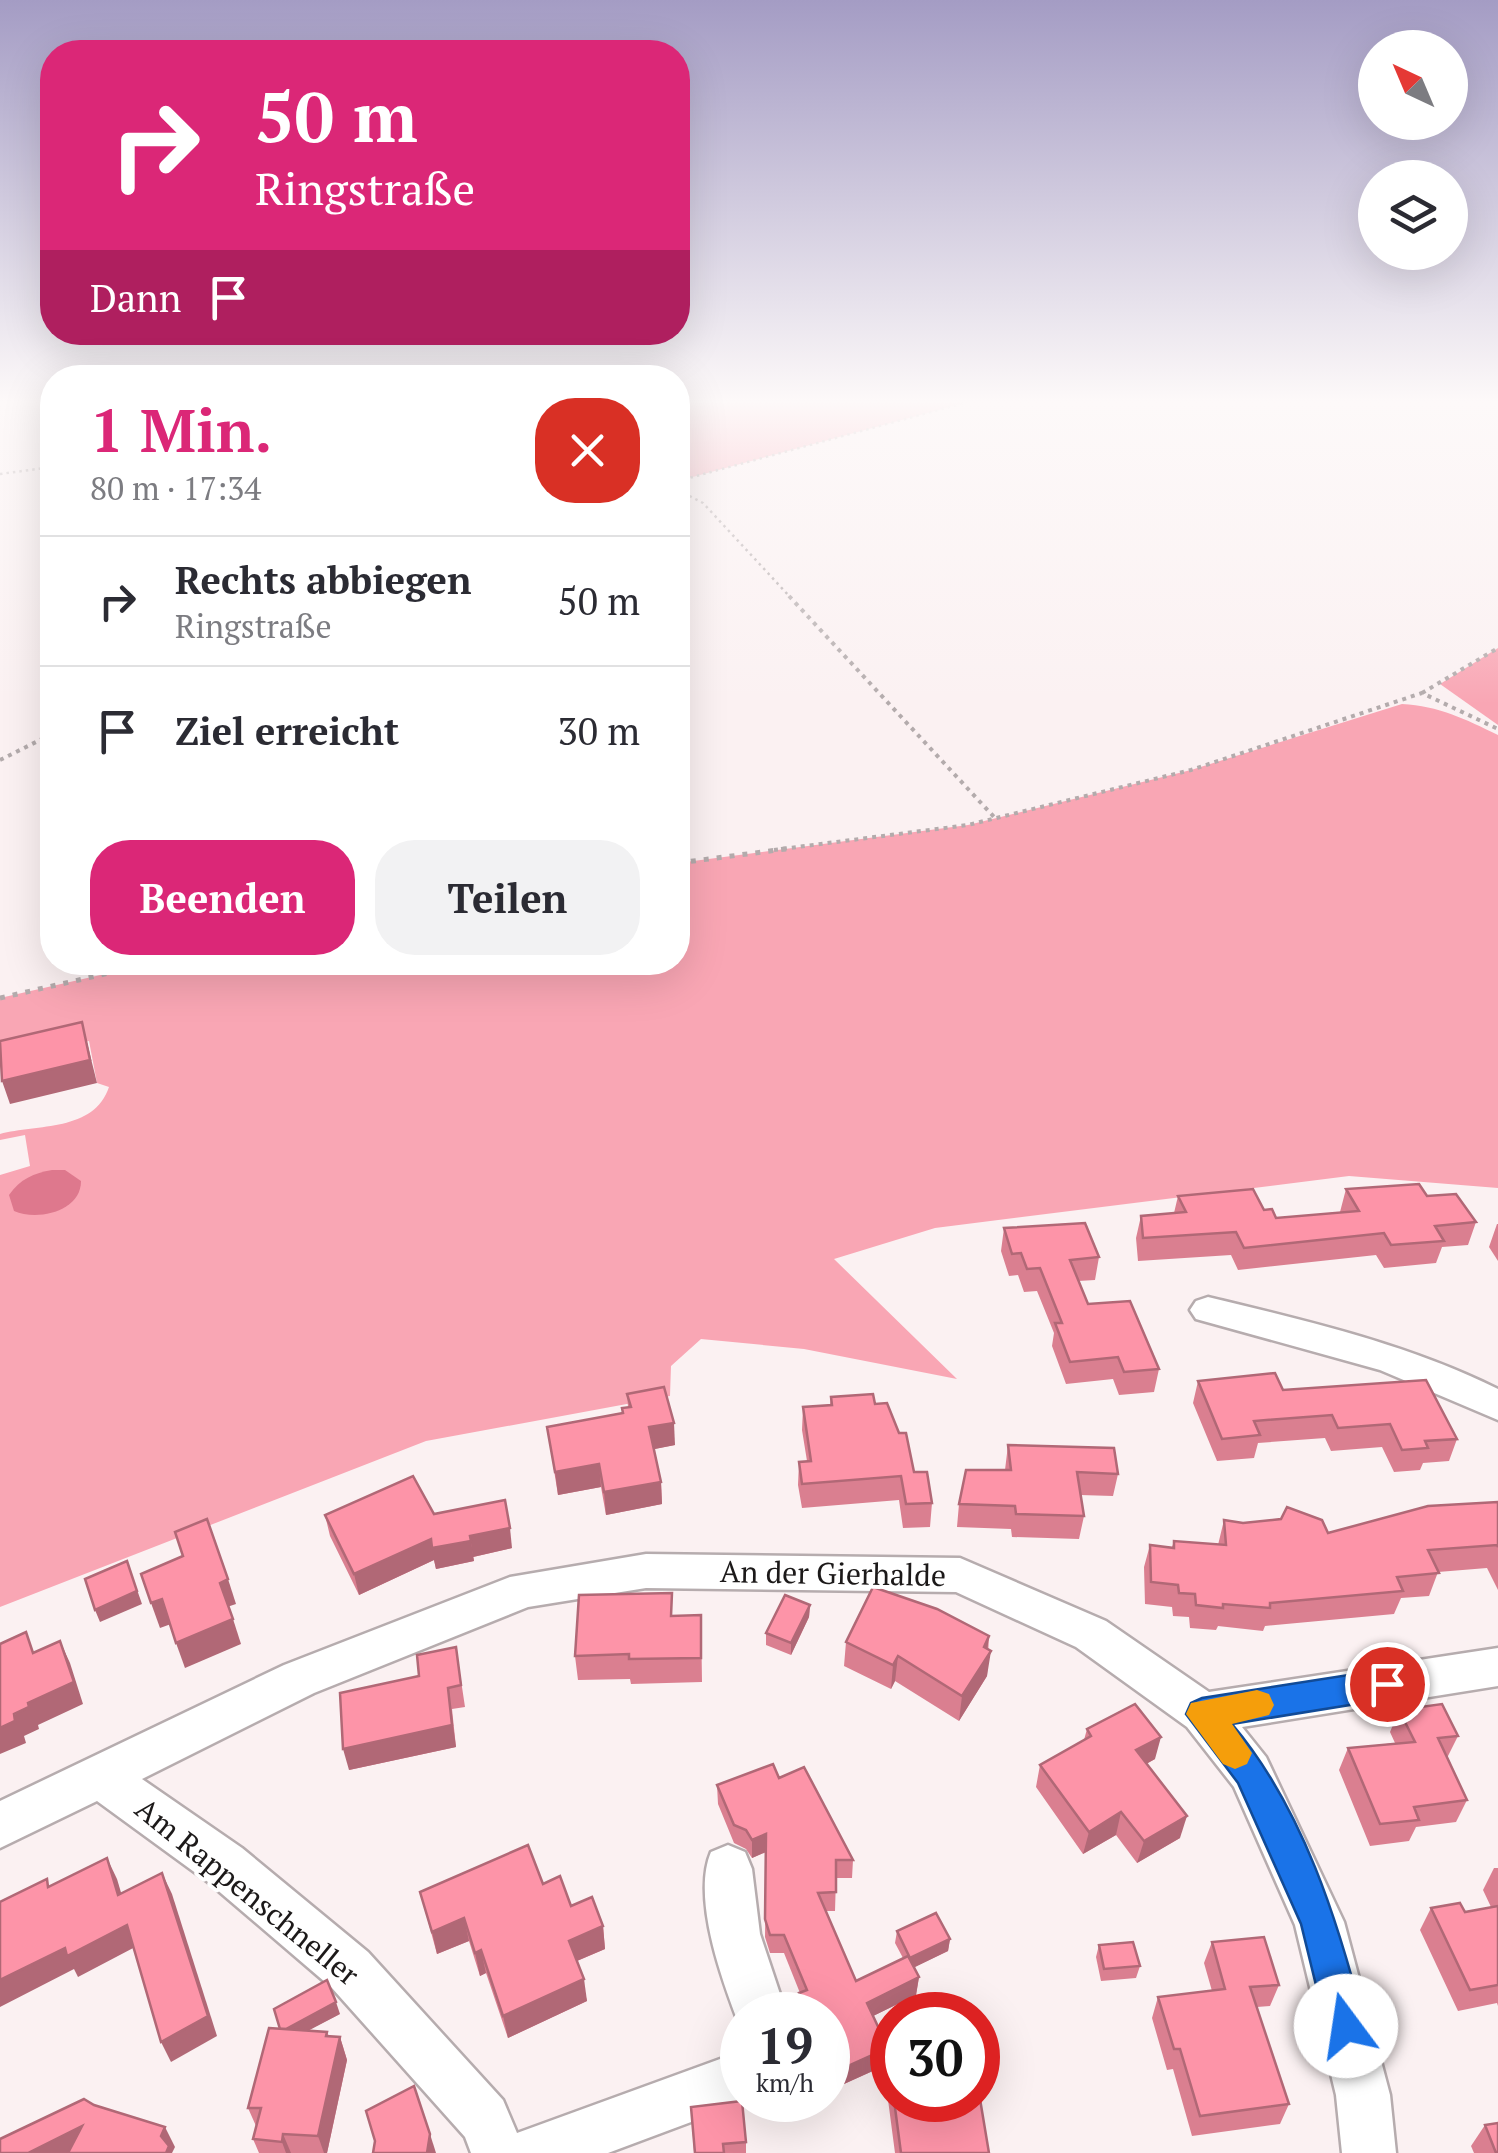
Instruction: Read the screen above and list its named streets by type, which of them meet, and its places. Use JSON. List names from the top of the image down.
{
  "streets": {
    "street": ["An der Gierhalde", "Am Rappenschneller"]
  },
  "crossings": [
    ["An der Gierhalde", "Am Rappenschneller"]
  ],
  "north": "top left",
  "page": {
    "turn": ["50 m", "Ringstraße"],
    "then": "Dann",
    "heading": ["1 Min.", "80 m · 17:34"],
    "list": [
      {
        "name": "Rechts abbiegen",
        "note": "Ringstraße",
        "value": "50 m"
      },
      {
        "name": "Ziel erreicht",
        "value": "30 m"
      }
    ],
    "buttons": ["Beenden", "Teilen"],
    "speed": "19 km/h",
    "limit": "30"
  }
}
